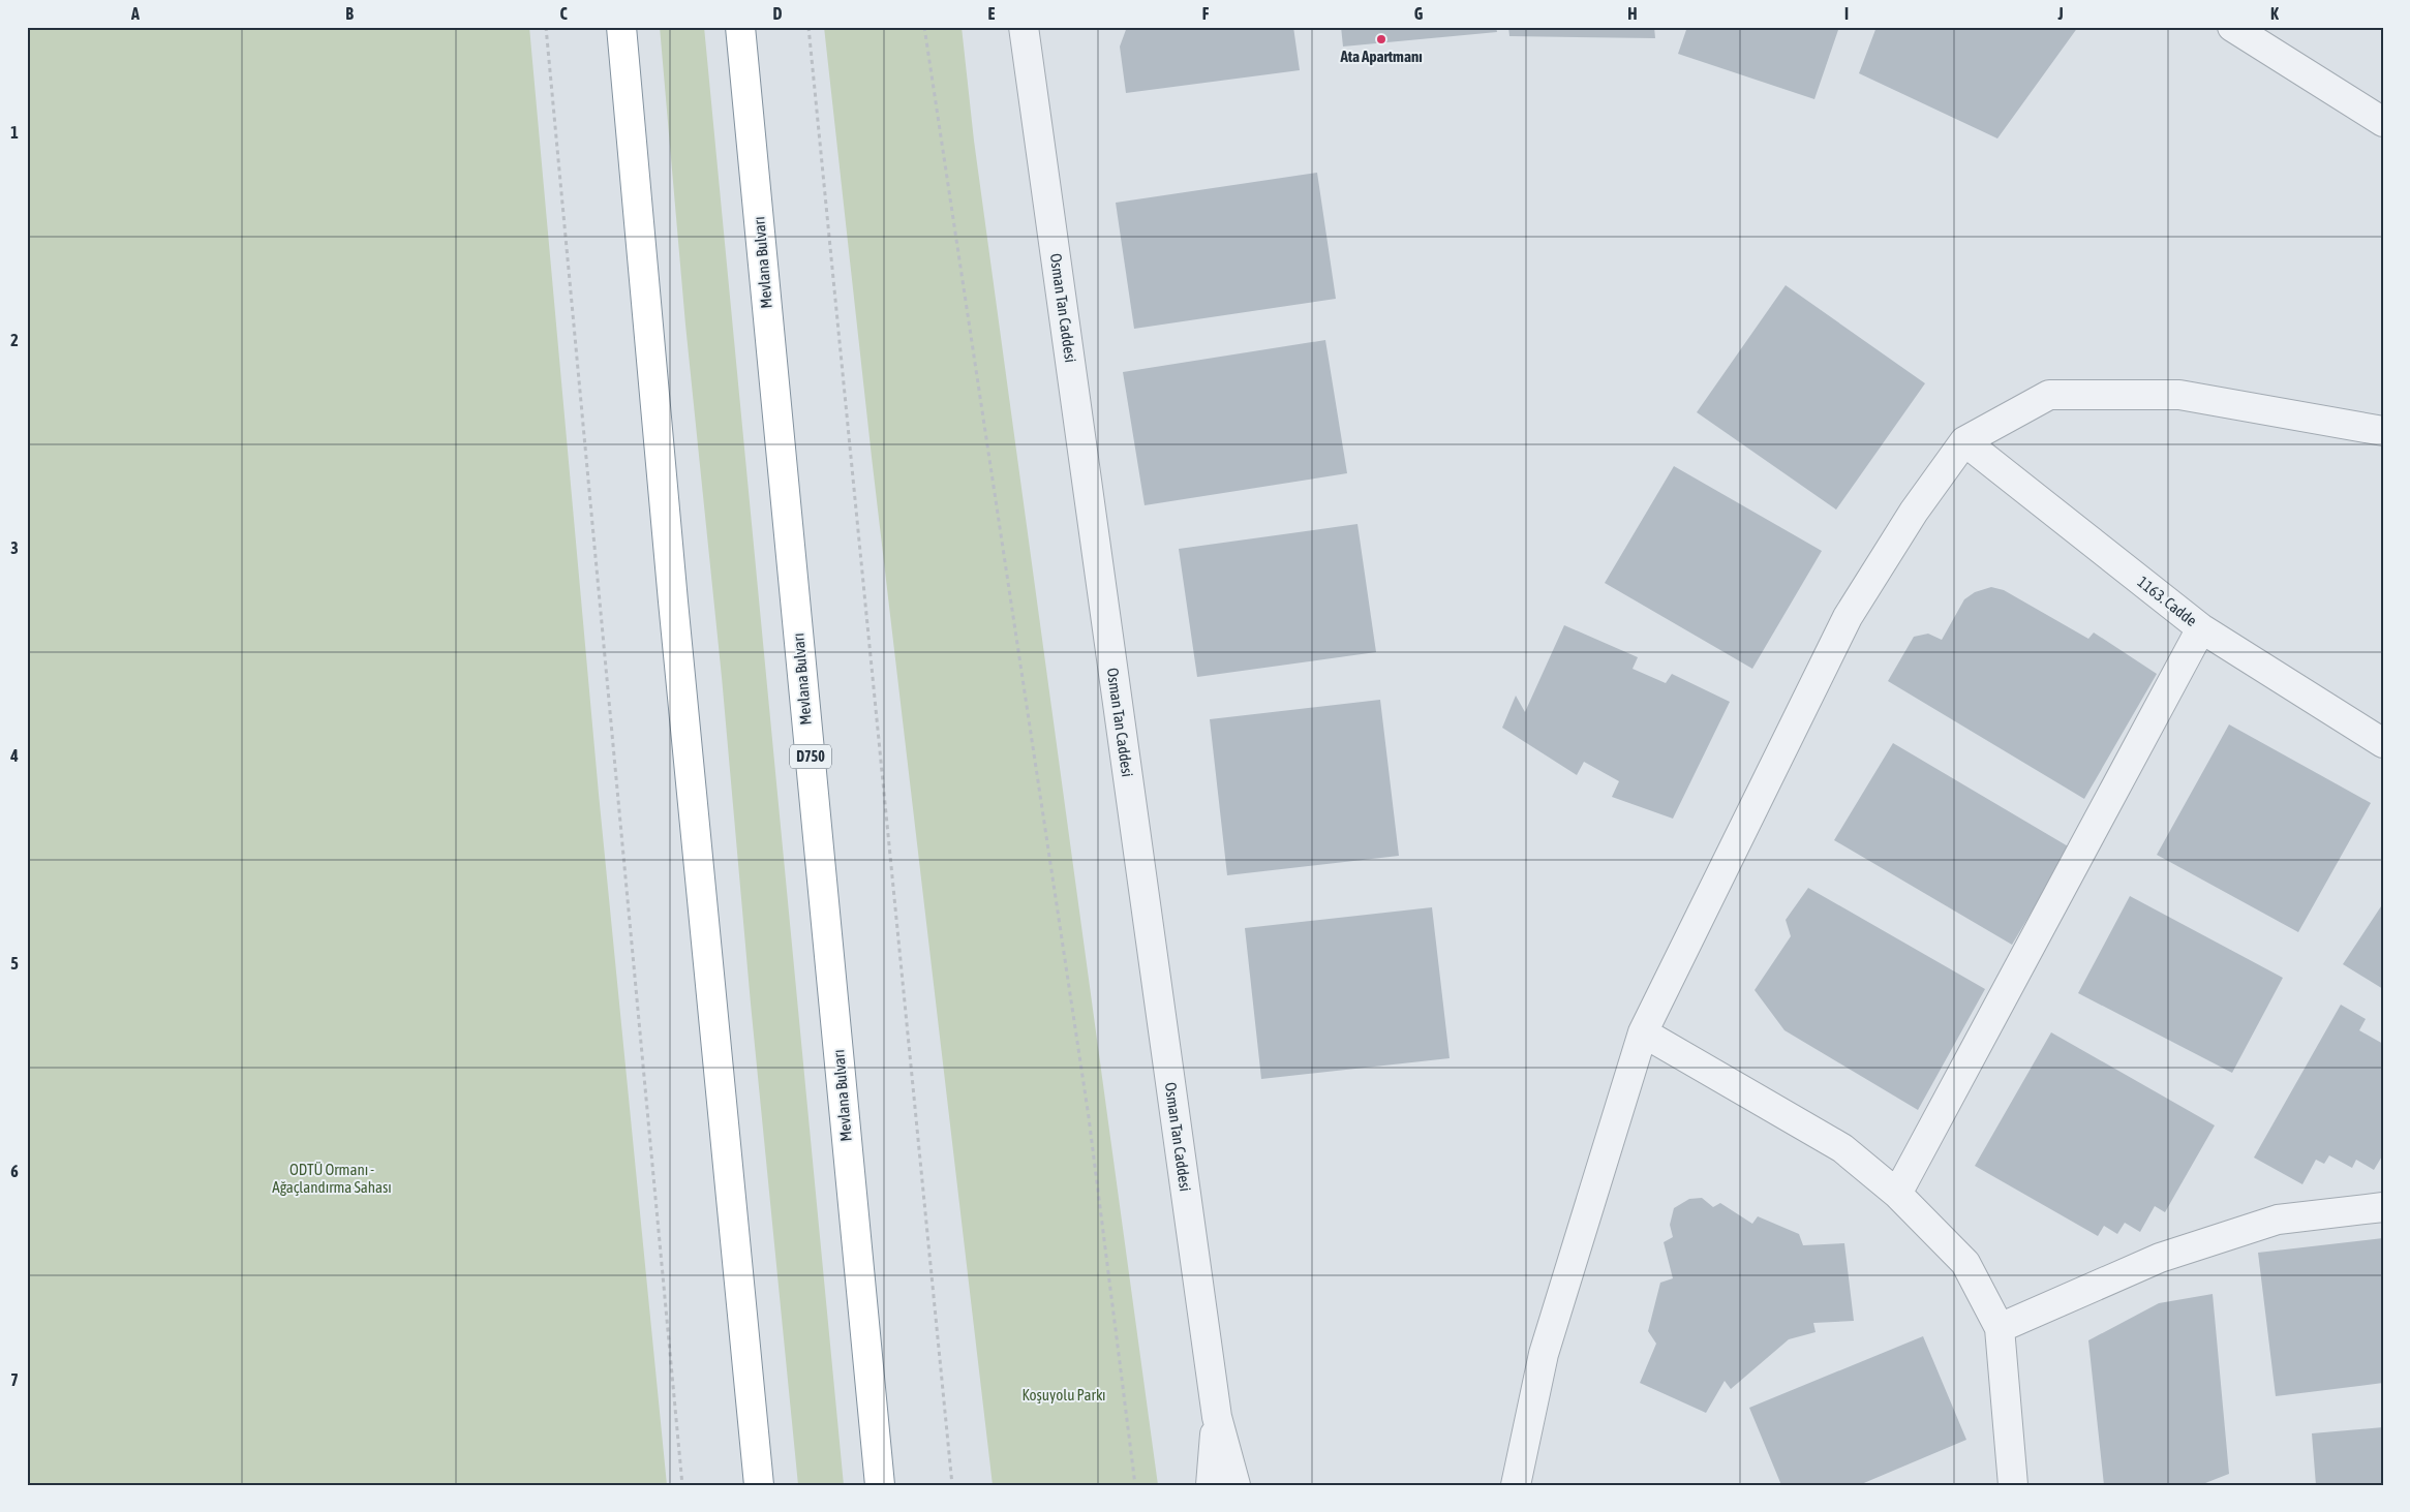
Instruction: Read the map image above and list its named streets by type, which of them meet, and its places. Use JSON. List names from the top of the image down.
{
  "streets": {
    "highway": ["Mevlana Bulvarı", "D750"],
    "street": ["Osman Tan Caddesi", "1163. Cadde"]
  },
  "parks": ["ODTÜ Ormanı - Ağaçlandırma Sahası", "Koşuyolu Parkı"],
  "places": ["Ata Apartmanı"],
  "grid": {
    "columns": [
      "A",
      "B",
      "C",
      "D",
      "E",
      "F",
      "G",
      "H",
      "I",
      "J",
      "K"
    ],
    "rows": [
      "1",
      "2",
      "3",
      "4",
      "5",
      "6",
      "7"
    ]
  }
}
